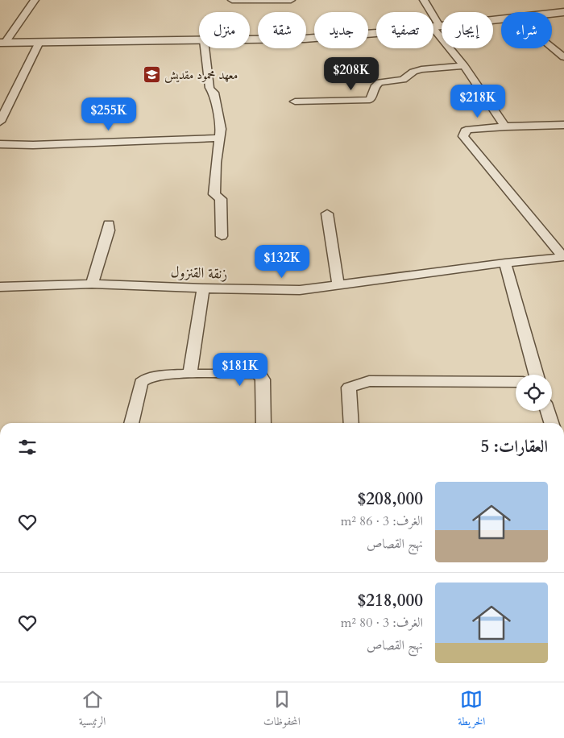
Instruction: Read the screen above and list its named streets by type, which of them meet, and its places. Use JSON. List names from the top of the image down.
{
  "streets": {
    "street": ["زنقة القنزول"]
  },
  "places": {
    "school or university": ["معهد محمود مقديش"]
  },
  "page": {
    "chip": [
      "شراء",
      "إيجار",
      "تصفية",
      "جديد",
      "شقة",
      "منزل"
    ],
    "price": [
      "$208K",
      "$218K",
      "$255K",
      "$132K",
      "$181K"
    ],
    "heading": "العقارات: 5",
    "list": [
      {
        "name": "$208,000",
        "note": "الغرف: 3 · 86 m² · نهج القصاص"
      },
      {
        "name": "$218,000",
        "note": "الغرف: 3 · 80 m² · نهج القصاص"
      }
    ],
    "tabs": ["الخريطة", "المحفوظات", "الرئيسية"]
  }
}
